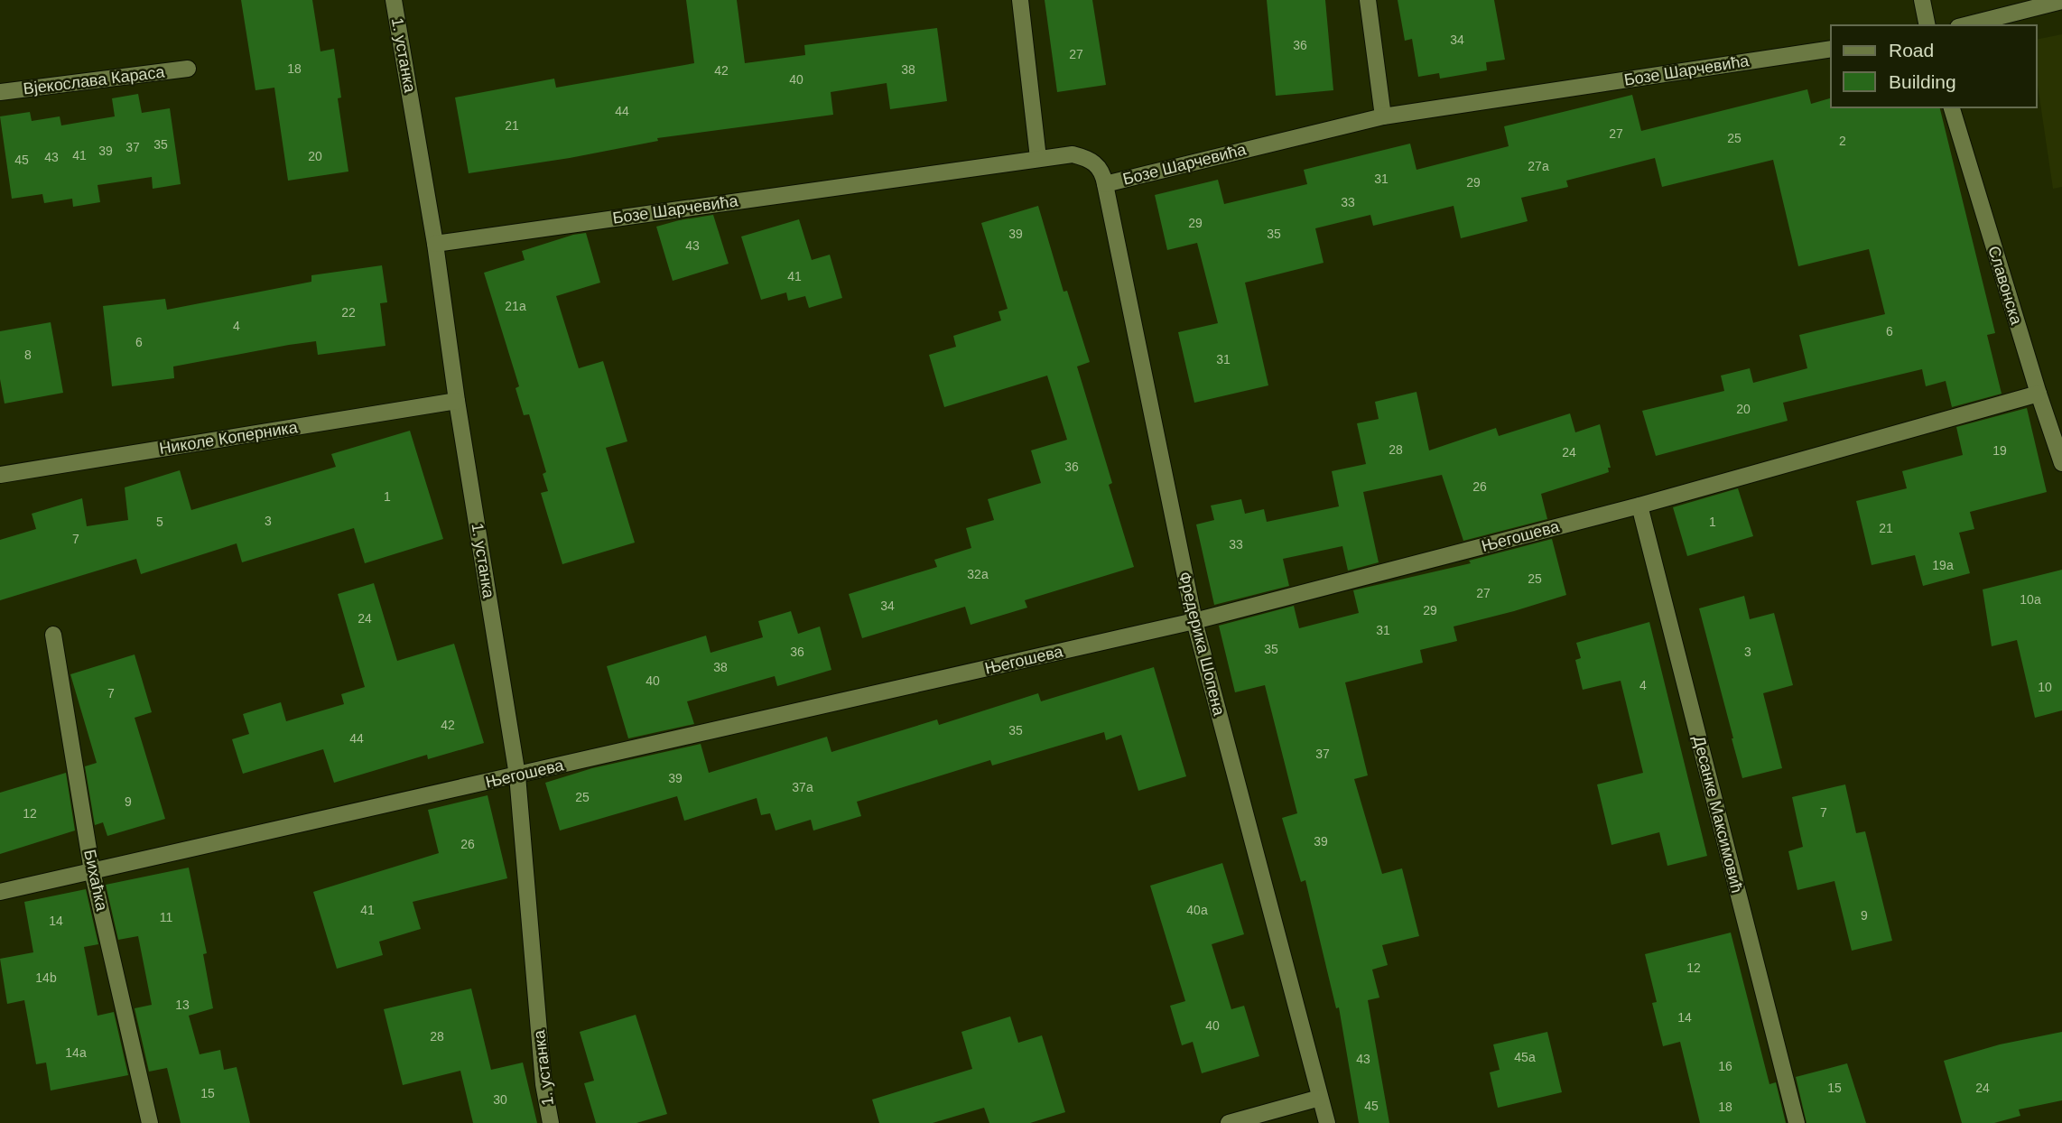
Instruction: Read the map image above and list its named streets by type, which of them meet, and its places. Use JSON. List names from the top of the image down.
{
  "streets": {
    "street": [
      "1. устанка",
      "Бозе Шарчевића",
      "Вјекослава Караса",
      "Славонска",
      "Николе Коперника",
      "Његошева",
      "Фредерика Шопена",
      "Десанке Максимовић",
      "Бихаћка"
    ]
  },
  "crossings": [
    ["1. устанка", "Бозе Шарчевића"],
    ["1. устанка", "Николе Коперника"],
    ["1. устанка", "Његошева"],
    ["Бозе Шарчевића", "Фредерика Шопена"],
    ["Славонска", "Његошева"],
    ["Његошева", "Фредерика Шопена"],
    ["Његошева", "Десанке Максимовић"],
    ["Његошева", "Бихаћка"]
  ],
  "house_numbers": [
    "34",
    "36",
    "27",
    "18",
    "38",
    "42",
    "40",
    "44",
    "21",
    "27",
    "25",
    "2",
    "35",
    "37",
    "39",
    "41",
    "20",
    "43",
    "45",
    "27a",
    "31",
    "29",
    "33",
    "29",
    "39",
    "35",
    "43",
    "41",
    "21a",
    "22",
    "4",
    "6",
    "6",
    "8",
    "31",
    "20",
    "28",
    "19",
    "24",
    "36",
    "26",
    "1",
    "3",
    "5",
    "1",
    "21",
    "7",
    "33",
    "19a",
    "32a",
    "25",
    "27",
    "10a",
    "34",
    "29",
    "24",
    "31",
    "35",
    "36",
    "3",
    "38",
    "40",
    "4",
    "10",
    "7",
    "42",
    "35",
    "44",
    "37",
    "39",
    "37a",
    "25",
    "9",
    "7",
    "12",
    "39",
    "26",
    "41",
    "40a",
    "9",
    "11",
    "14",
    "12",
    "14b",
    "13",
    "14",
    "40",
    "28",
    "14a",
    "45a",
    "43",
    "16",
    "15",
    "24",
    "15",
    "30",
    "45",
    "18"
  ],
  "legend": ["Road", "Building"]
}
